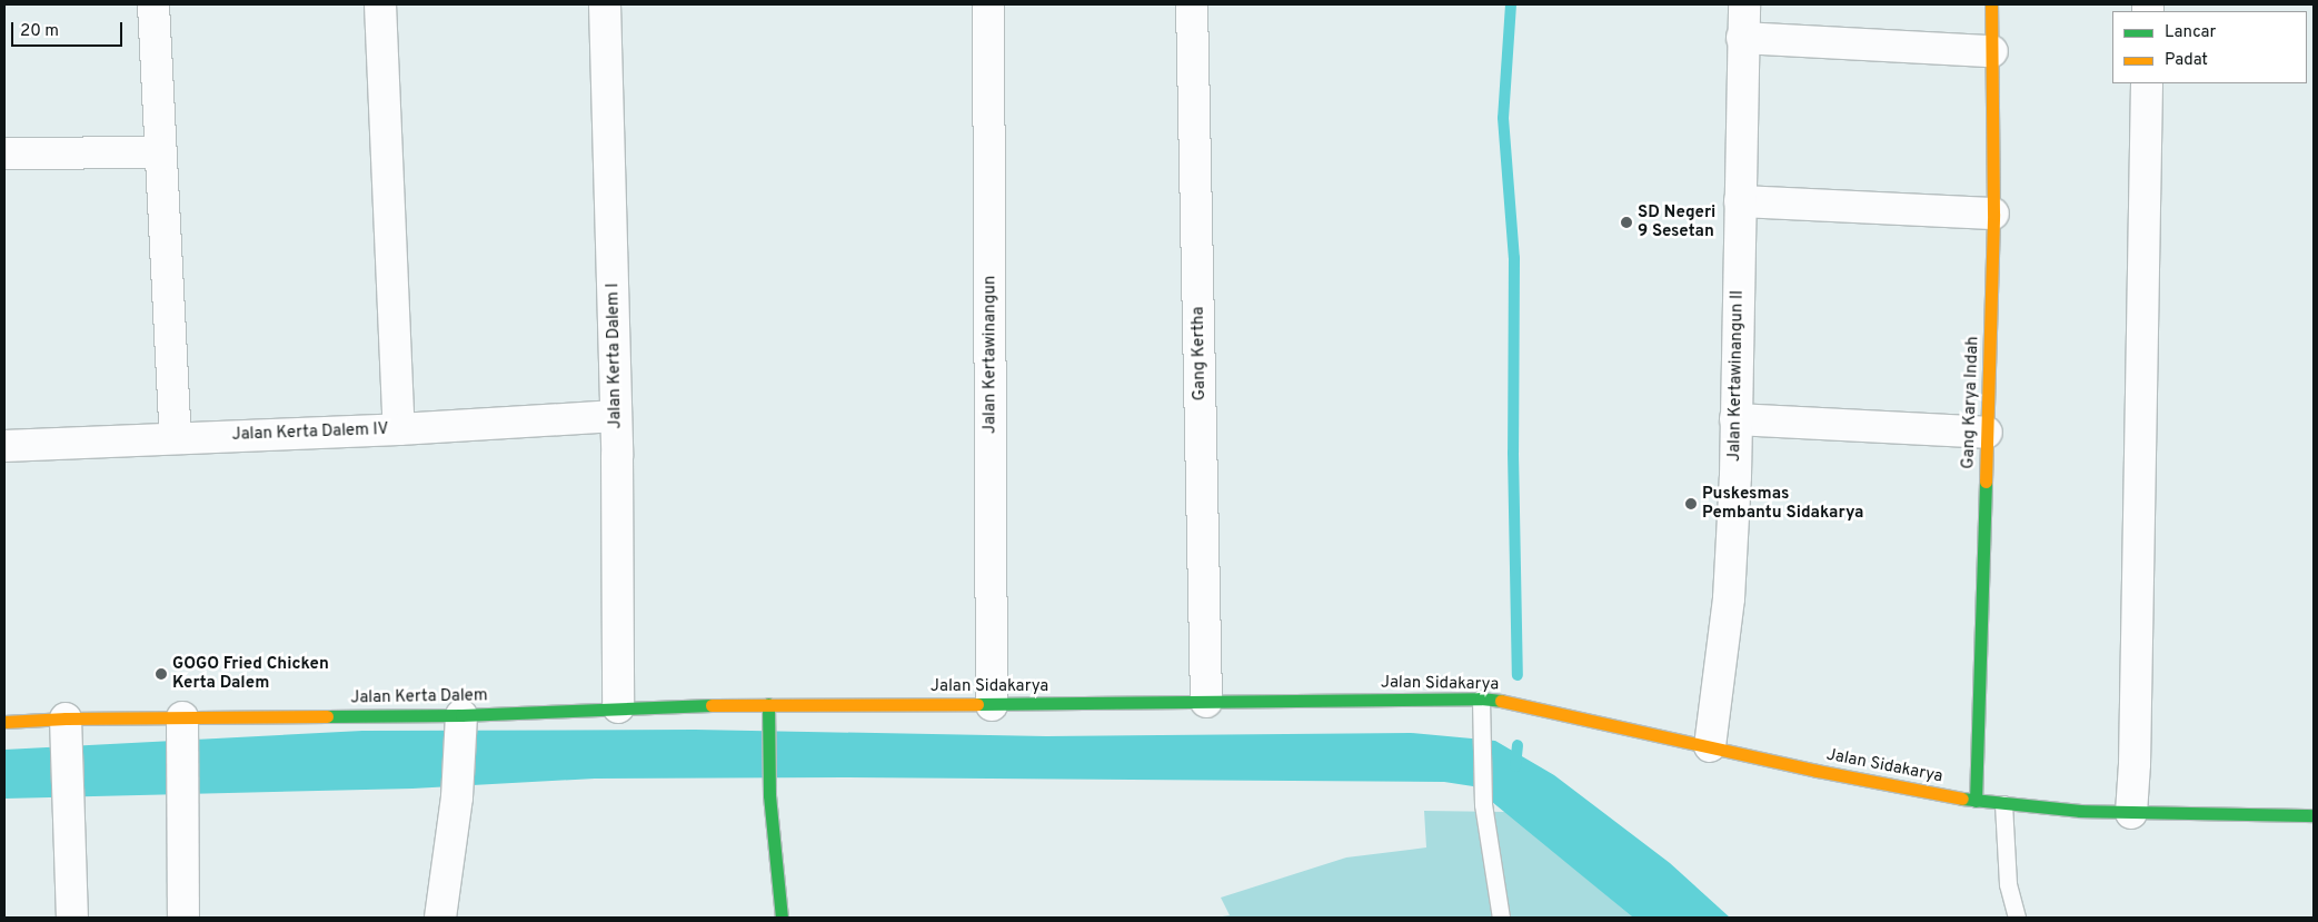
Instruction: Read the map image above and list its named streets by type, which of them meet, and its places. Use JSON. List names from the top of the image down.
{
  "streets": {
    "street": [
      "Gang Kertha",
      "Jalan Kertawinangun",
      "Jalan Kerta Dalem I",
      "Jalan Kertawinangun II",
      "Gang Karya Indah",
      "Jalan Kerta Dalem IV",
      "Jalan Sidakarya",
      "Jalan Kerta Dalem"
    ]
  },
  "crossings": [
    ["Gang Kertha", "Jalan Sidakarya"],
    ["Jalan Kertawinangun", "Jalan Sidakarya"],
    ["Jalan Kerta Dalem I", "Jalan Kerta Dalem IV"],
    ["Jalan Kerta Dalem I", "Jalan Kerta Dalem"],
    ["Jalan Kertawinangun II", "Jalan Sidakarya"],
    ["Gang Karya Indah", "Jalan Sidakarya"],
    ["Jalan Sidakarya", "Jalan Kerta Dalem"]
  ],
  "places": ["SD Negeri 9 Sesetan", "Puskesmas Pembantu Sidakarya", "GOGO Fried Chicken Kerta Dalem"],
  "legend": ["Lancar", "Padat"],
  "scale_bar": "20 m"
}
